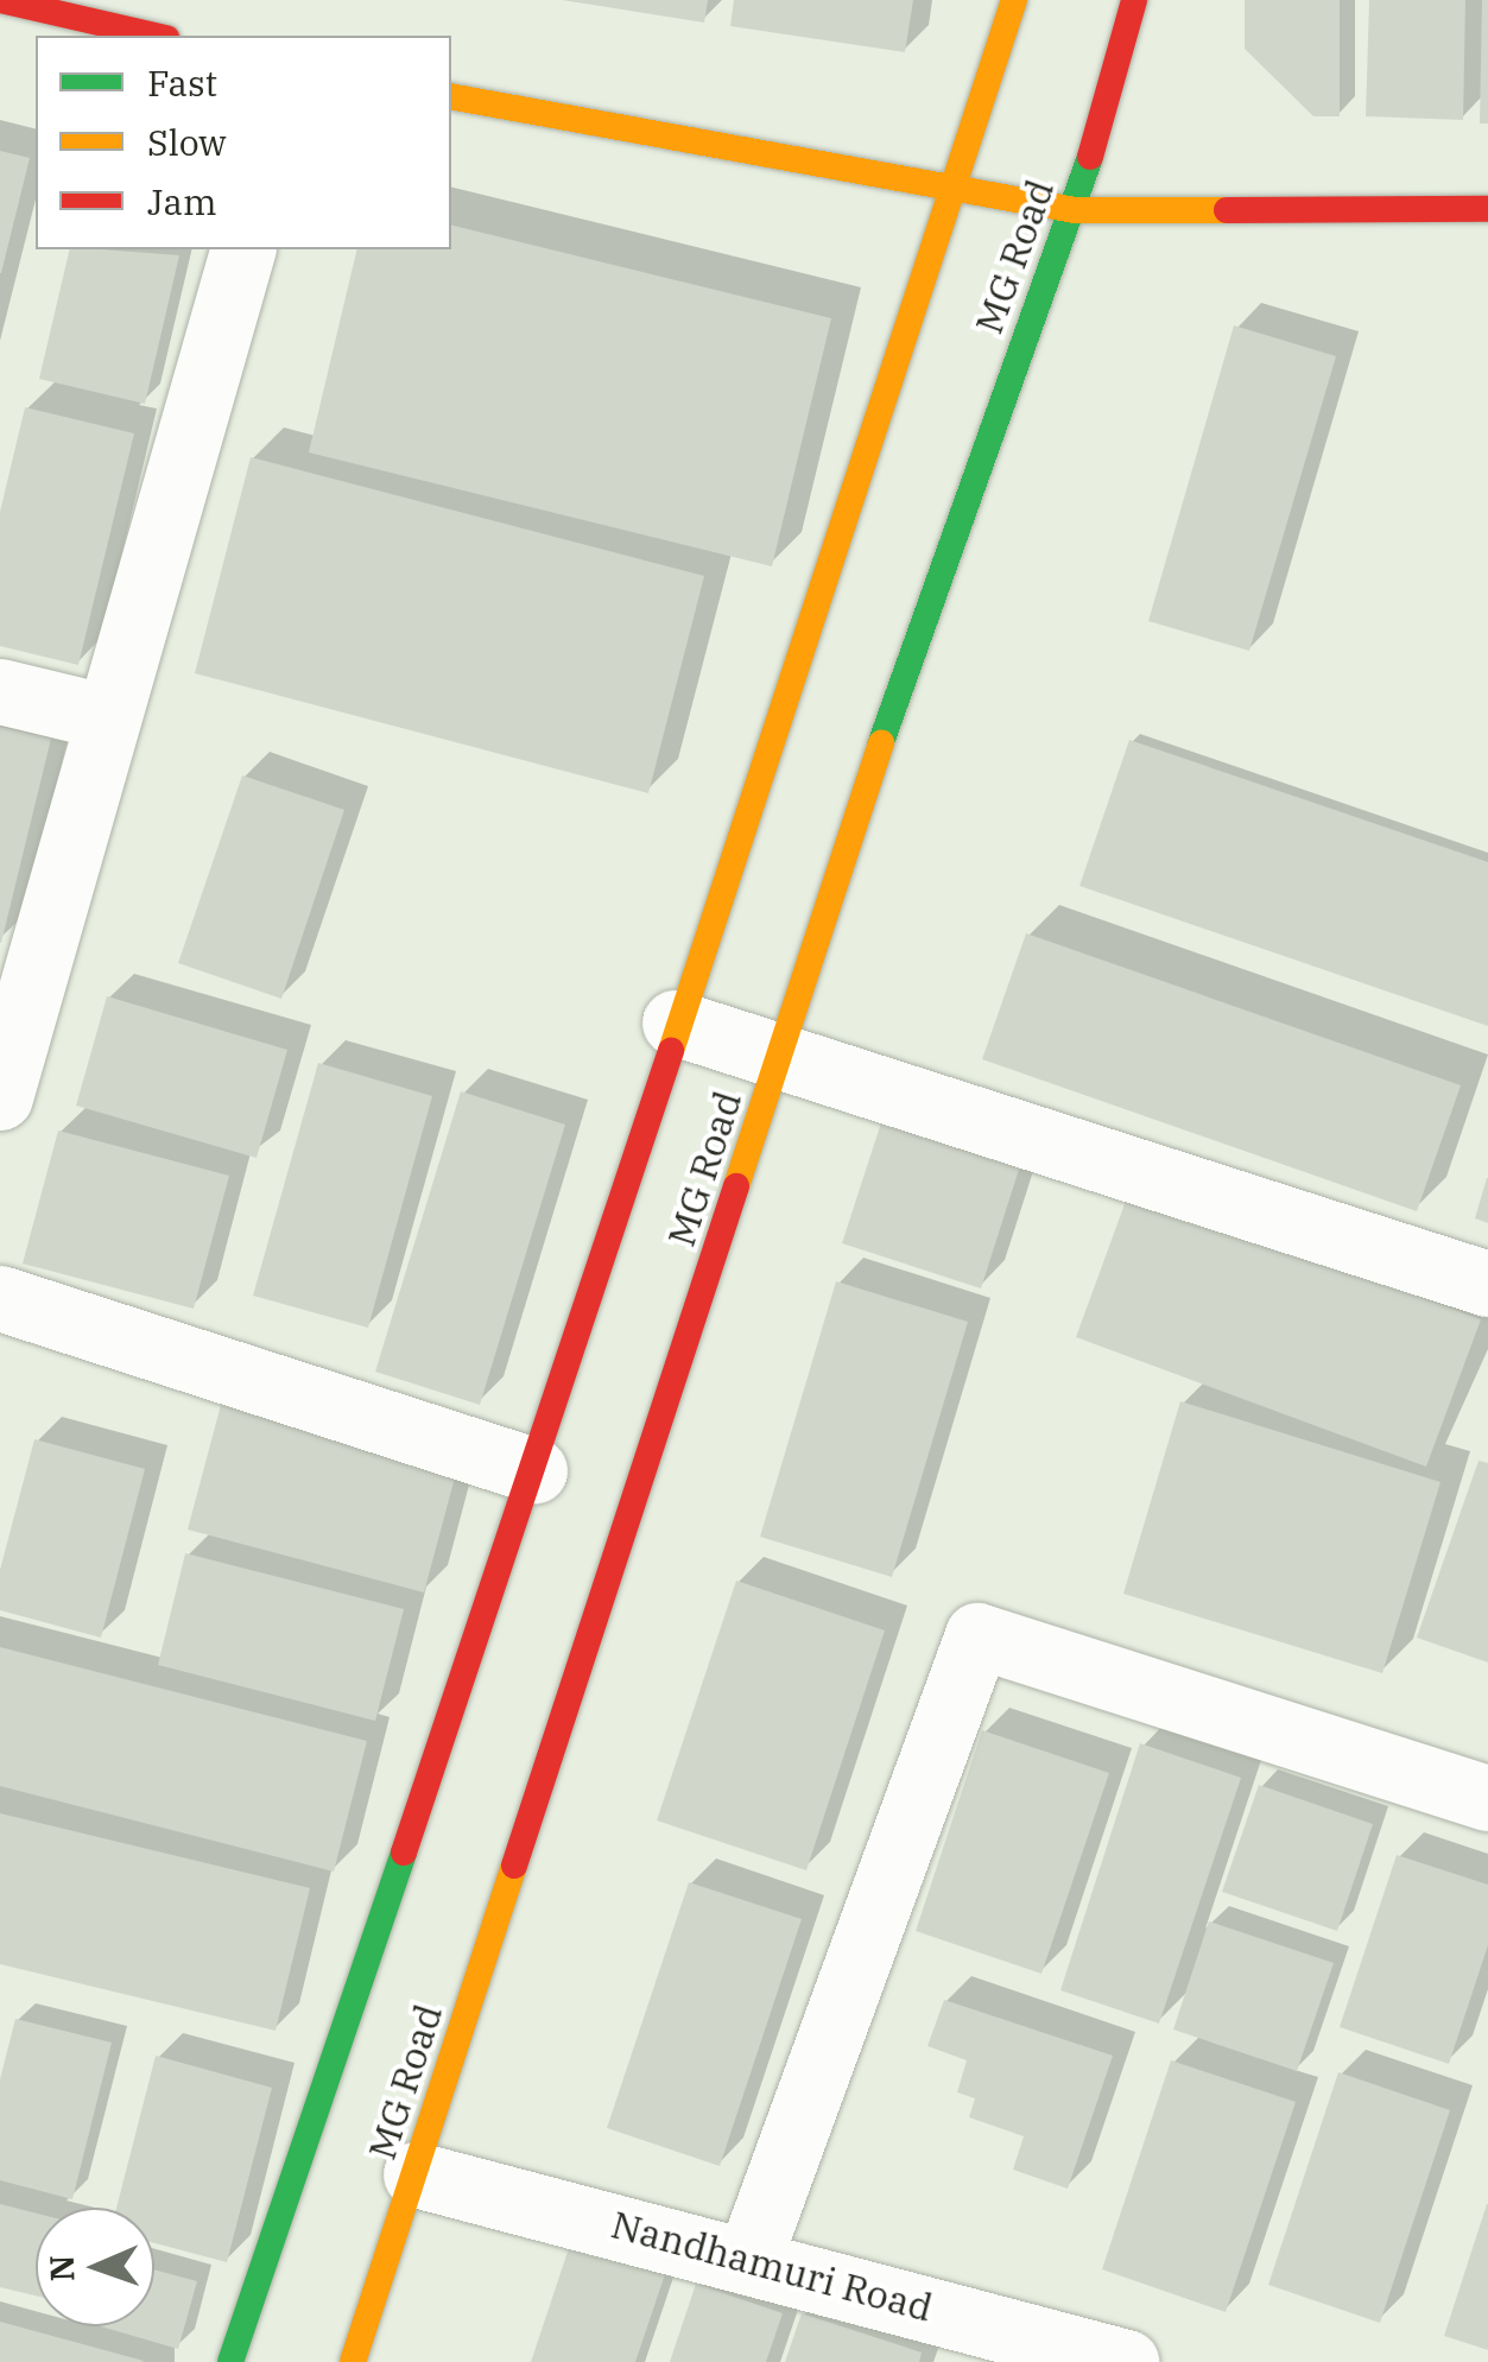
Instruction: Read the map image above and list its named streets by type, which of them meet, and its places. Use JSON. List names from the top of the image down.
{
  "streets": {
    "main road": ["MG Road"],
    "street": ["Nandhamuri Road"]
  },
  "crossings": [
    ["MG Road", "Nandhamuri Road"]
  ],
  "legend": ["Fast", "Slow", "Jam"],
  "north": "left"
}
